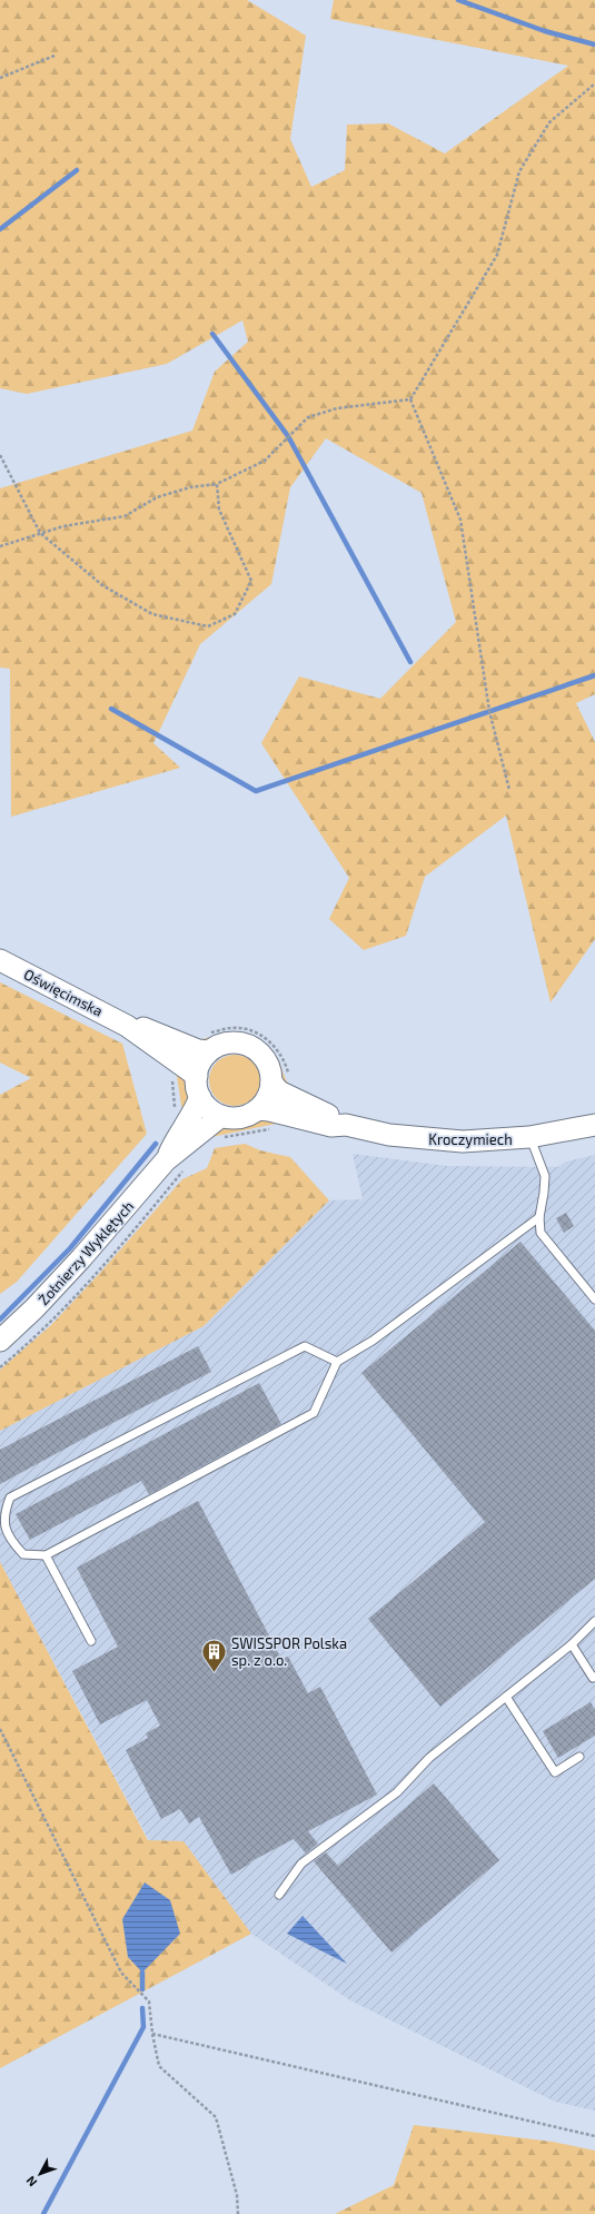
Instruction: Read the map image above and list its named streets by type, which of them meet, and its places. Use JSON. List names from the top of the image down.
{
  "streets": {
    "main road": ["Oświęcimska", "Kroczymiech", "Żołnierzy Wyklętych"]
  },
  "crossings": [
    ["Oświęcimska", "Kroczymiech"],
    ["Oświęcimska", "Żołnierzy Wyklętych"],
    ["Kroczymiech", "Żołnierzy Wyklętych"]
  ],
  "places": {
    "building": ["SWISSPOR Polska sp. z o.o."]
  },
  "north": "bottom left"
}
